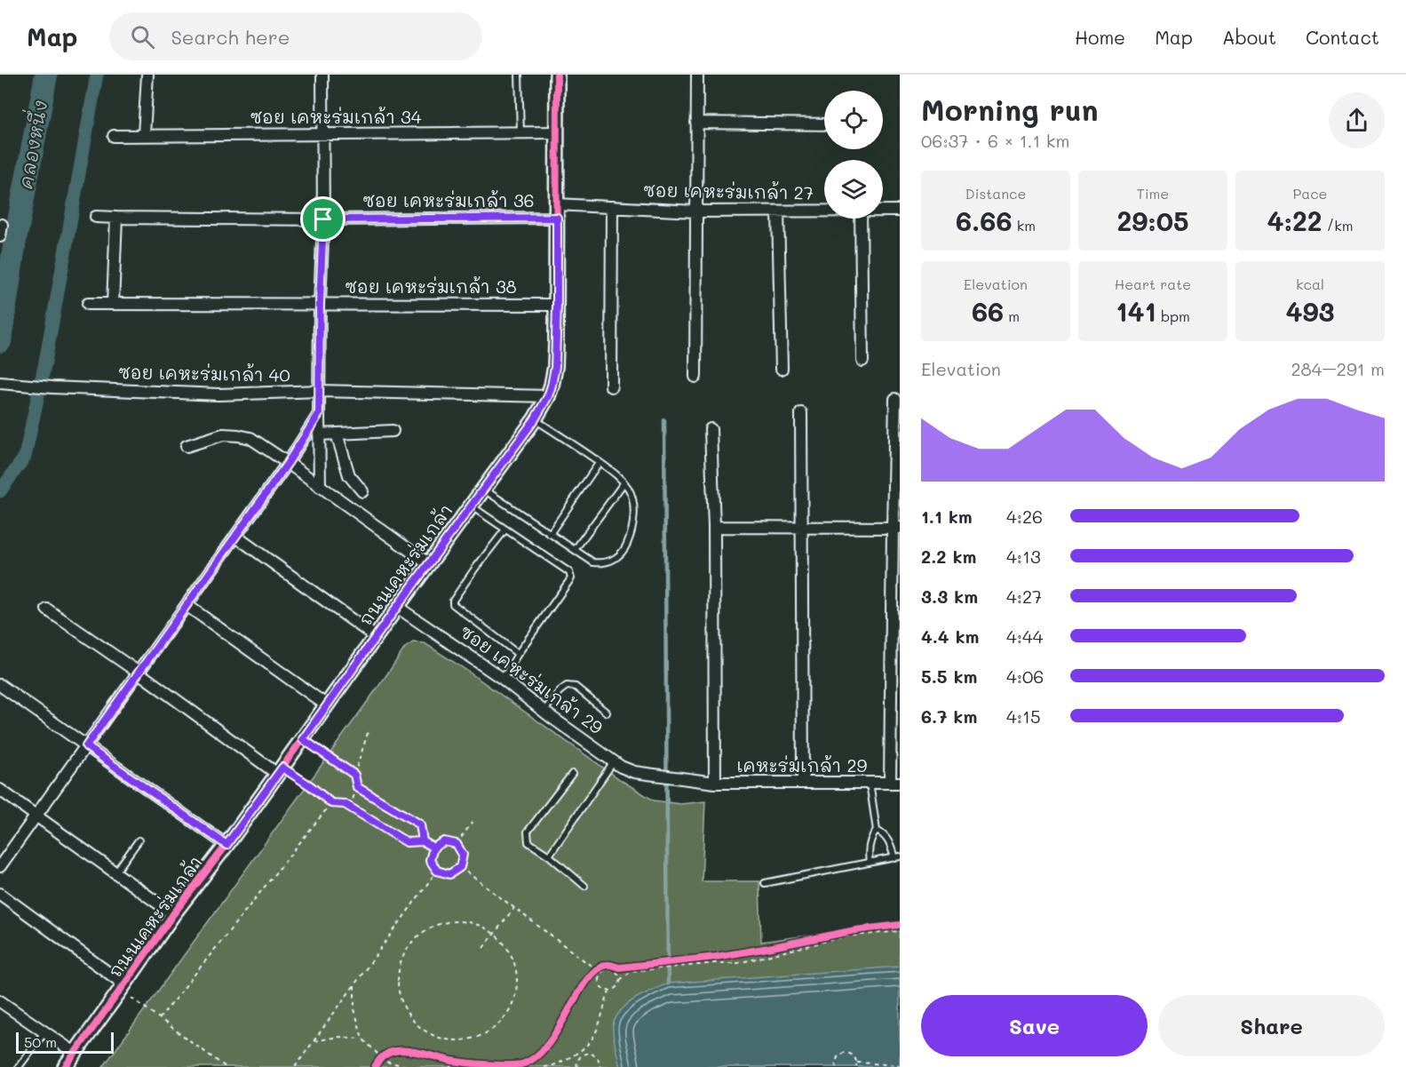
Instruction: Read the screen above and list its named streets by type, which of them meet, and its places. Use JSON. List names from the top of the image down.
{
  "streets": {
    "street": [
      "ซอย เคหะร่มเกล้า 34",
      "ซอย เคหะร่มเกล้า 27",
      "ซอย เคหะร่มเกล้า 36",
      "ซอย เคหะร่มเกล้า 38",
      "ซอย เคหะร่มเกล้า 40",
      "ถนนเคหะร่มเกล้า",
      "ซอย เคหะร่มเกล้า 29",
      "เคหะร่มเกล้า 29"
    ]
  },
  "crossings": [
    ["ซอย เคหะร่มเกล้า 34", "ถนนเคหะร่มเกล้า"],
    ["ซอย เคหะร่มเกล้า 27", "ซอย เคหะร่มเกล้า 36"],
    ["ซอย เคหะร่มเกล้า 27", "ถนนเคหะร่มเกล้า"],
    ["ซอย เคหะร่มเกล้า 36", "ถนนเคหะร่มเกล้า"],
    ["ซอย เคหะร่มเกล้า 38", "ถนนเคหะร่มเกล้า"],
    ["ซอย เคหะร่มเกล้า 40", "ถนนเคหะร่มเกล้า"],
    ["ถนนเคหะร่มเกล้า", "ซอย เคหะร่มเกล้า 29"],
    ["ซอย เคหะร่มเกล้า 29", "เคหะร่มเกล้า 29"]
  ],
  "water": ["คลองหนึ่ง"],
  "scale_bar": "50 m",
  "page": {
    "header": "Map",
    "search": "Search here",
    "nav": [
      "Home",
      "Map",
      "About",
      "Contact"
    ],
    "heading": ["Morning run", "06:37 · 6 × 1.1 km"],
    "stats": [
      ["Distance", "6.66 km"],
      ["Time", "29:05"],
      ["Pace", "4:22 /km"],
      ["Elevation", "66 m"],
      ["Heart rate", "141 bpm"],
      ["kcal", "493"]
    ],
    "chart": ["Elevation", "284–291 m"],
    "list": [
      {
        "name": "1.1 km",
        "note": "4:26"
      },
      {
        "name": "2.2 km",
        "note": "4:13"
      },
      {
        "name": "3.3 km",
        "note": "4:27"
      },
      {
        "name": "4.4 km",
        "note": "4:44"
      },
      {
        "name": "5.5 km",
        "note": "4:06"
      },
      {
        "name": "6.7 km",
        "note": "4:15"
      }
    ],
    "buttons": ["Save", "Share"],
    "scale": "50 m"
  }
}
